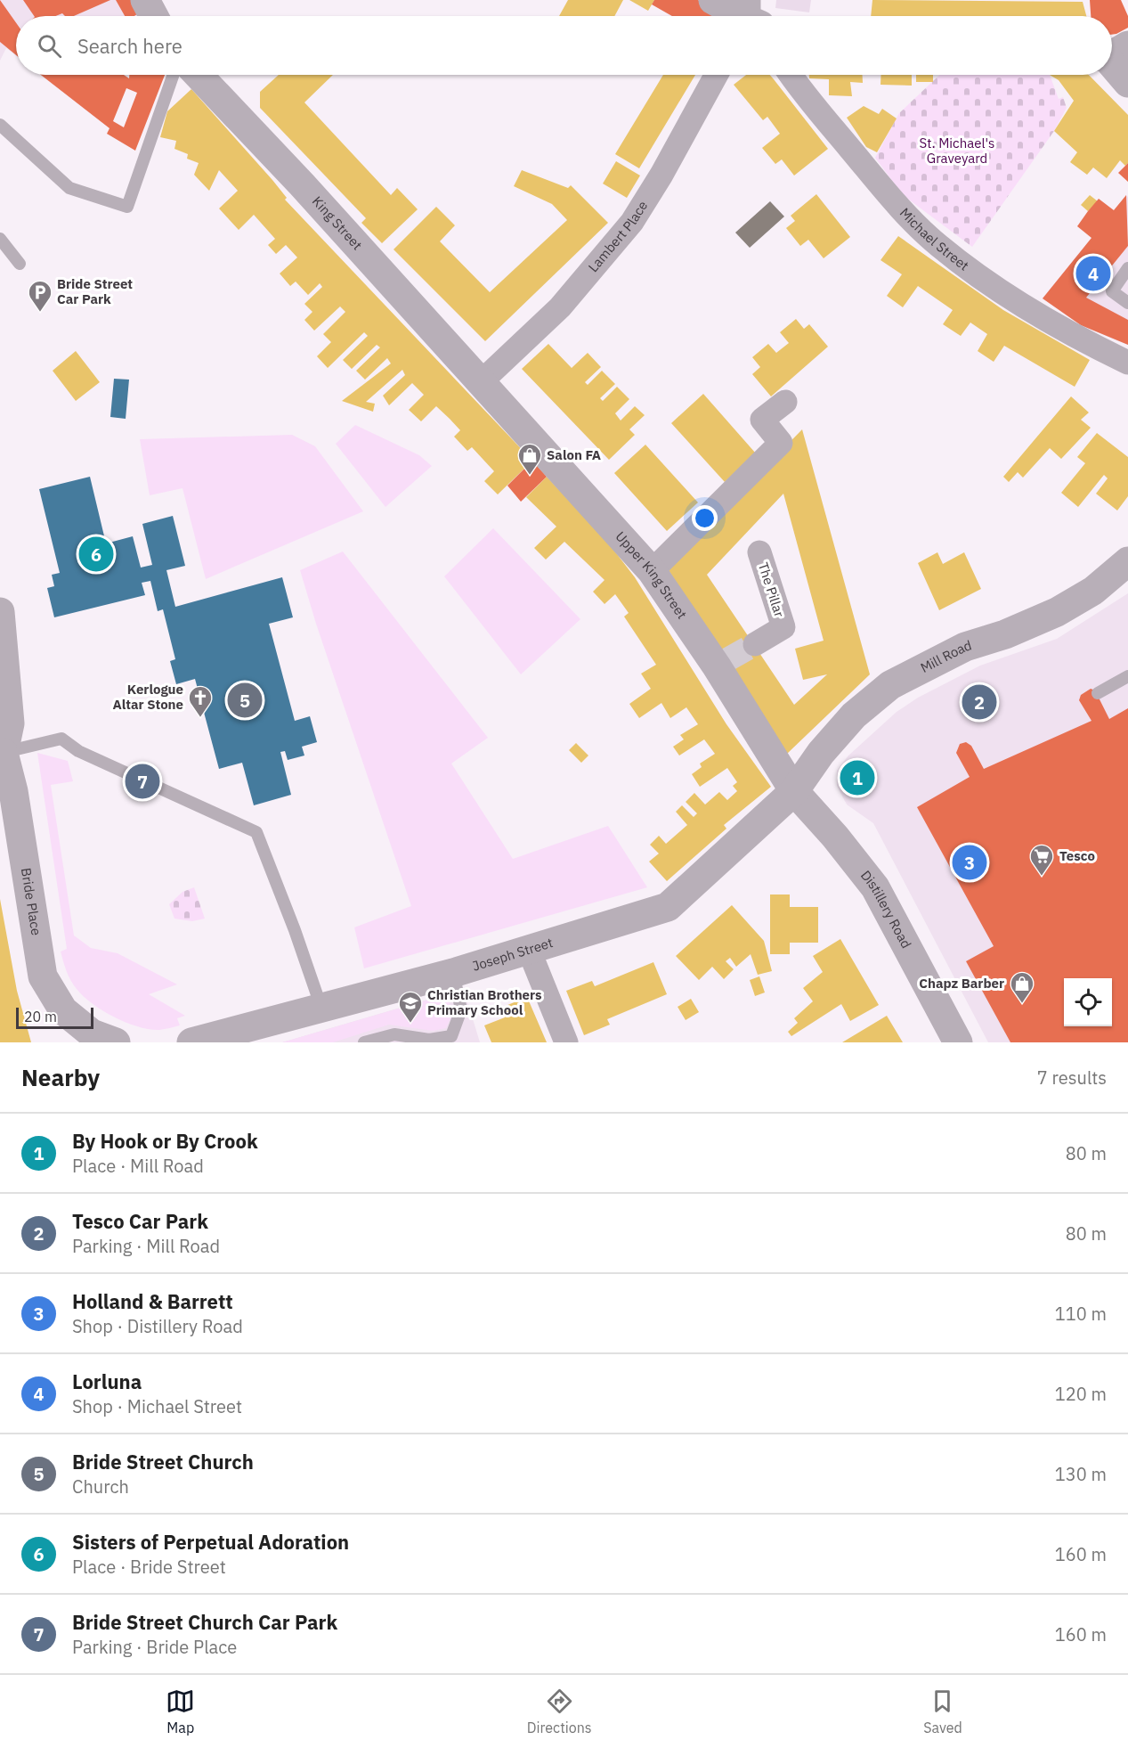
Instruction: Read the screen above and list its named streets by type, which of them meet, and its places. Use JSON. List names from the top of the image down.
{
  "streets": {
    "main road": [
      "King Street",
      "Upper King Street",
      "Mill Road",
      "Bride Place",
      "Distillery Road",
      "Joseph Street"
    ],
    "street": ["Lambert Place", "Michael Street", "The Pillar"]
  },
  "crossings": [
    ["King Street", "Lambert Place"],
    ["King Street", "Upper King Street"],
    ["Lambert Place", "Upper King Street"],
    ["Upper King Street", "Mill Road"],
    ["Upper King Street", "Distillery Road"],
    ["Upper King Street", "Joseph Street"],
    ["Mill Road", "Distillery Road"],
    ["Mill Road", "Joseph Street"],
    ["Distillery Road", "Joseph Street"]
  ],
  "parks": ["St. Michael's Graveyard"],
  "places": {
    "parking": ["Bride Street Car Park"],
    "shop": ["Salon FA", "Chapz Barber"],
    "church": ["Kerlogue Altar Stone"],
    "supermarket": ["Tesco"],
    "school or university": ["Christian Brothers Primary School"]
  },
  "scale_bar": "20 m",
  "page": {
    "search": "Search here",
    "pins": [
      "4",
      "6",
      "5",
      "2",
      "1",
      "7",
      "3"
    ],
    "scale": "20 m",
    "heading": ["Nearby", "7 results"],
    "list": [
      {
        "mark": "1",
        "name": "By Hook or By Crook",
        "note": "Place · Mill Road",
        "value": "80 m"
      },
      {
        "mark": "2",
        "name": "Tesco Car Park",
        "note": "Parking · Mill Road",
        "value": "80 m"
      },
      {
        "mark": "3",
        "name": "Holland & Barrett",
        "note": "Shop · Distillery Road",
        "value": "110 m"
      },
      {
        "mark": "4",
        "name": "Lorluna",
        "note": "Shop · Michael Street",
        "value": "120 m"
      },
      {
        "mark": "5",
        "name": "Bride Street Church",
        "note": "Church",
        "value": "130 m"
      },
      {
        "mark": "6",
        "name": "Sisters of Perpetual Adoration",
        "note": "Place · Bride Street",
        "value": "160 m"
      },
      {
        "mark": "7",
        "name": "Bride Street Church Car Park",
        "note": "Parking · Bride Place",
        "value": "160 m"
      }
    ],
    "nav": ["Map", "Directions", "Saved"]
  }
}
